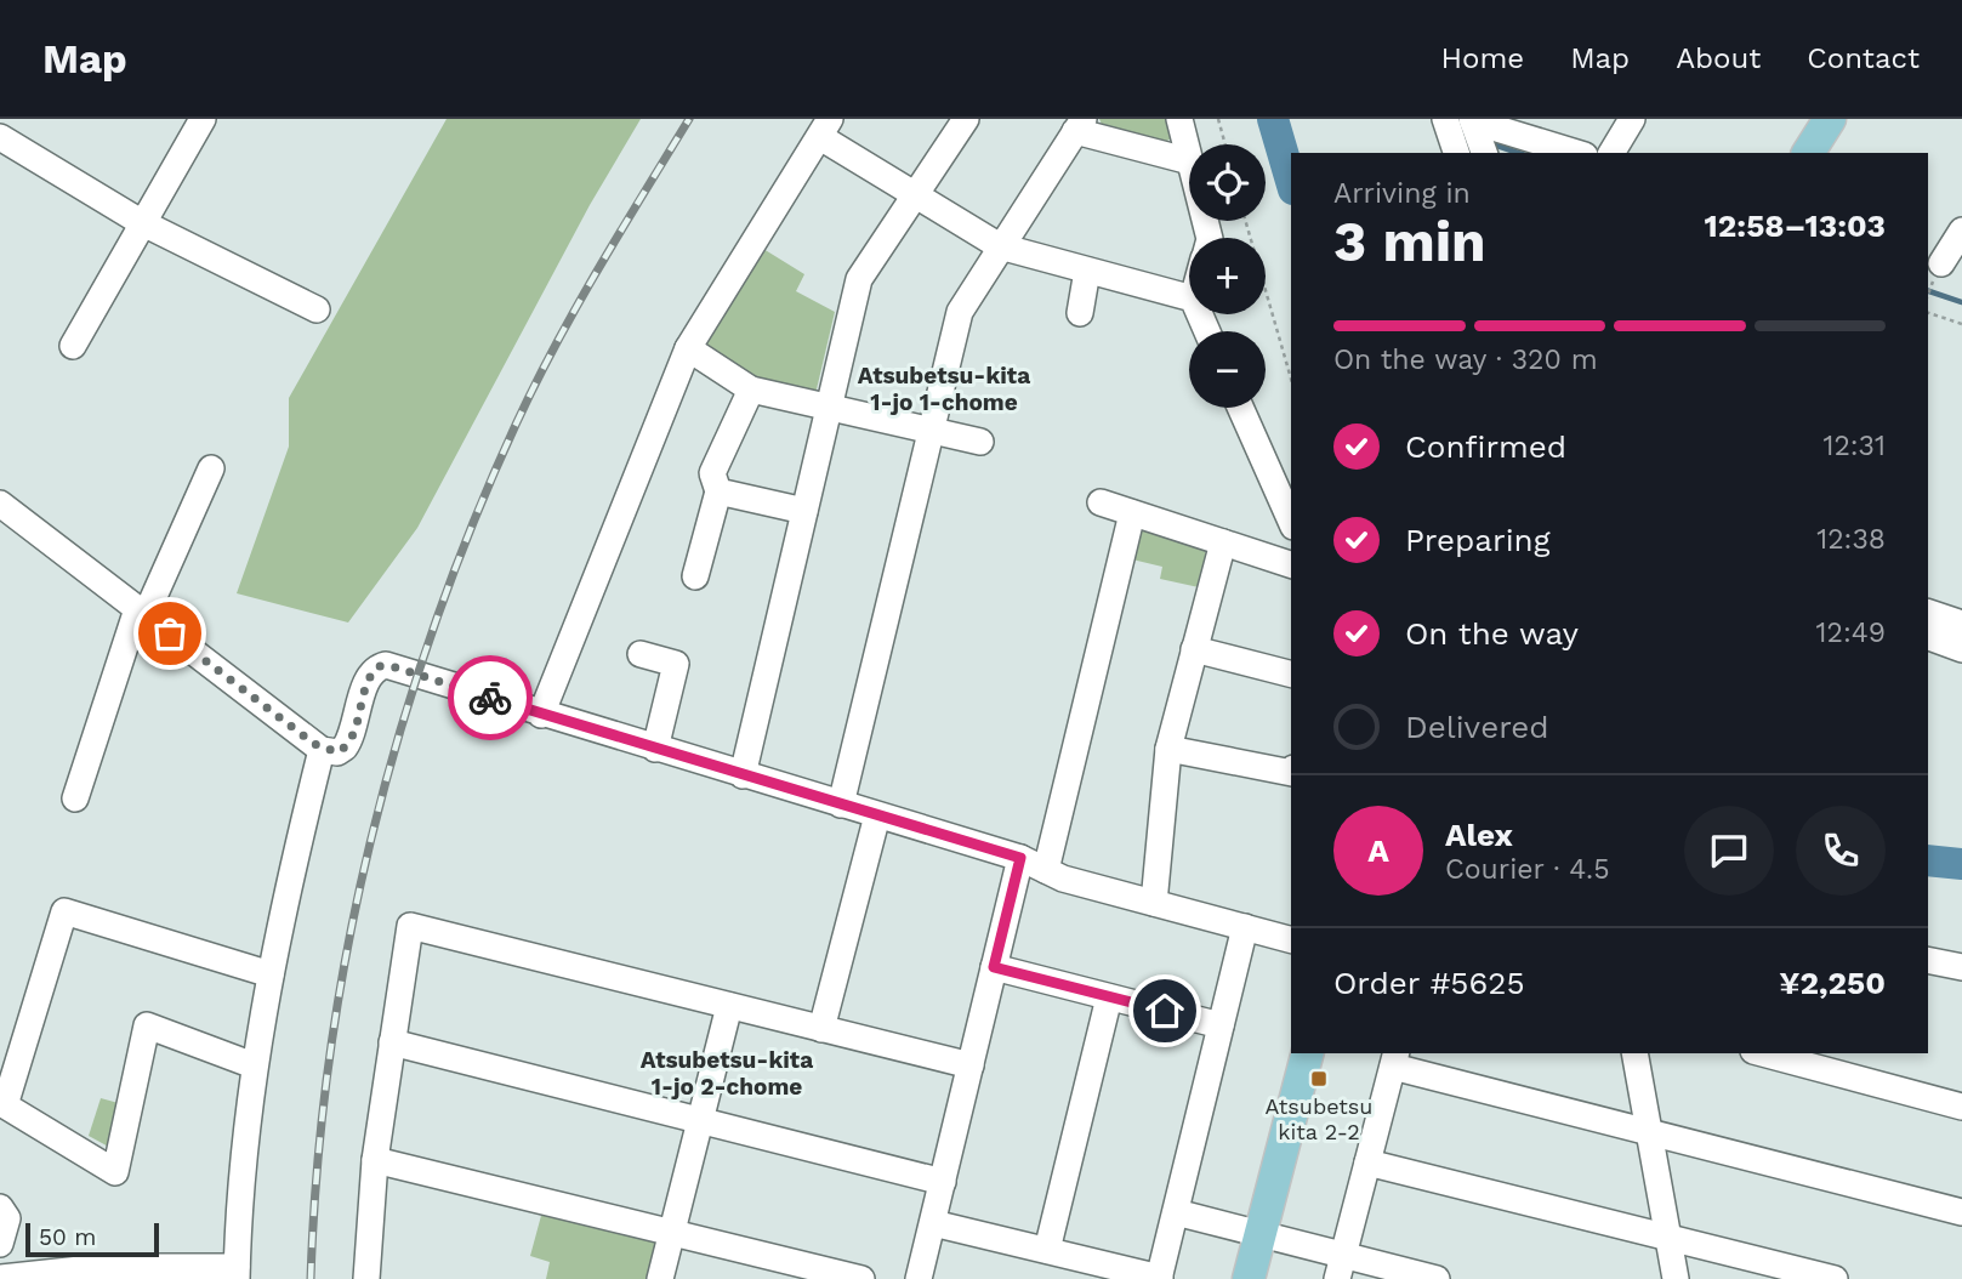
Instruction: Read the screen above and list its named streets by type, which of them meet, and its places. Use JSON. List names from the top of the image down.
{
  "districts": ["Atsubetsu-kita 1-jo 1-chome", "Atsubetsu-kita 1-jo 2-chome"],
  "places": {
    "transit": ["Atsubetsu kita 2-2"]
  },
  "scale_bar": "50 m",
  "page": {
    "header": "Map",
    "nav": [
      "Home",
      "Map",
      "About",
      "Contact"
    ],
    "map_buttons": ["+", "−"],
    "heading": ["3 min", "Arriving in", "12:58–13:03"],
    "panel": [
      "Alex",
      "Courier · 4.5",
      "Order #5625",
      "¥2,250"
    ],
    "bar": "On the way · 320 m",
    "list": [
      ["Confirmed", "12:31"],
      ["Preparing", "12:38"],
      ["On the way", "12:49"],
      "Delivered"
    ],
    "round": "A",
    "scale": "50 m"
  }
}
